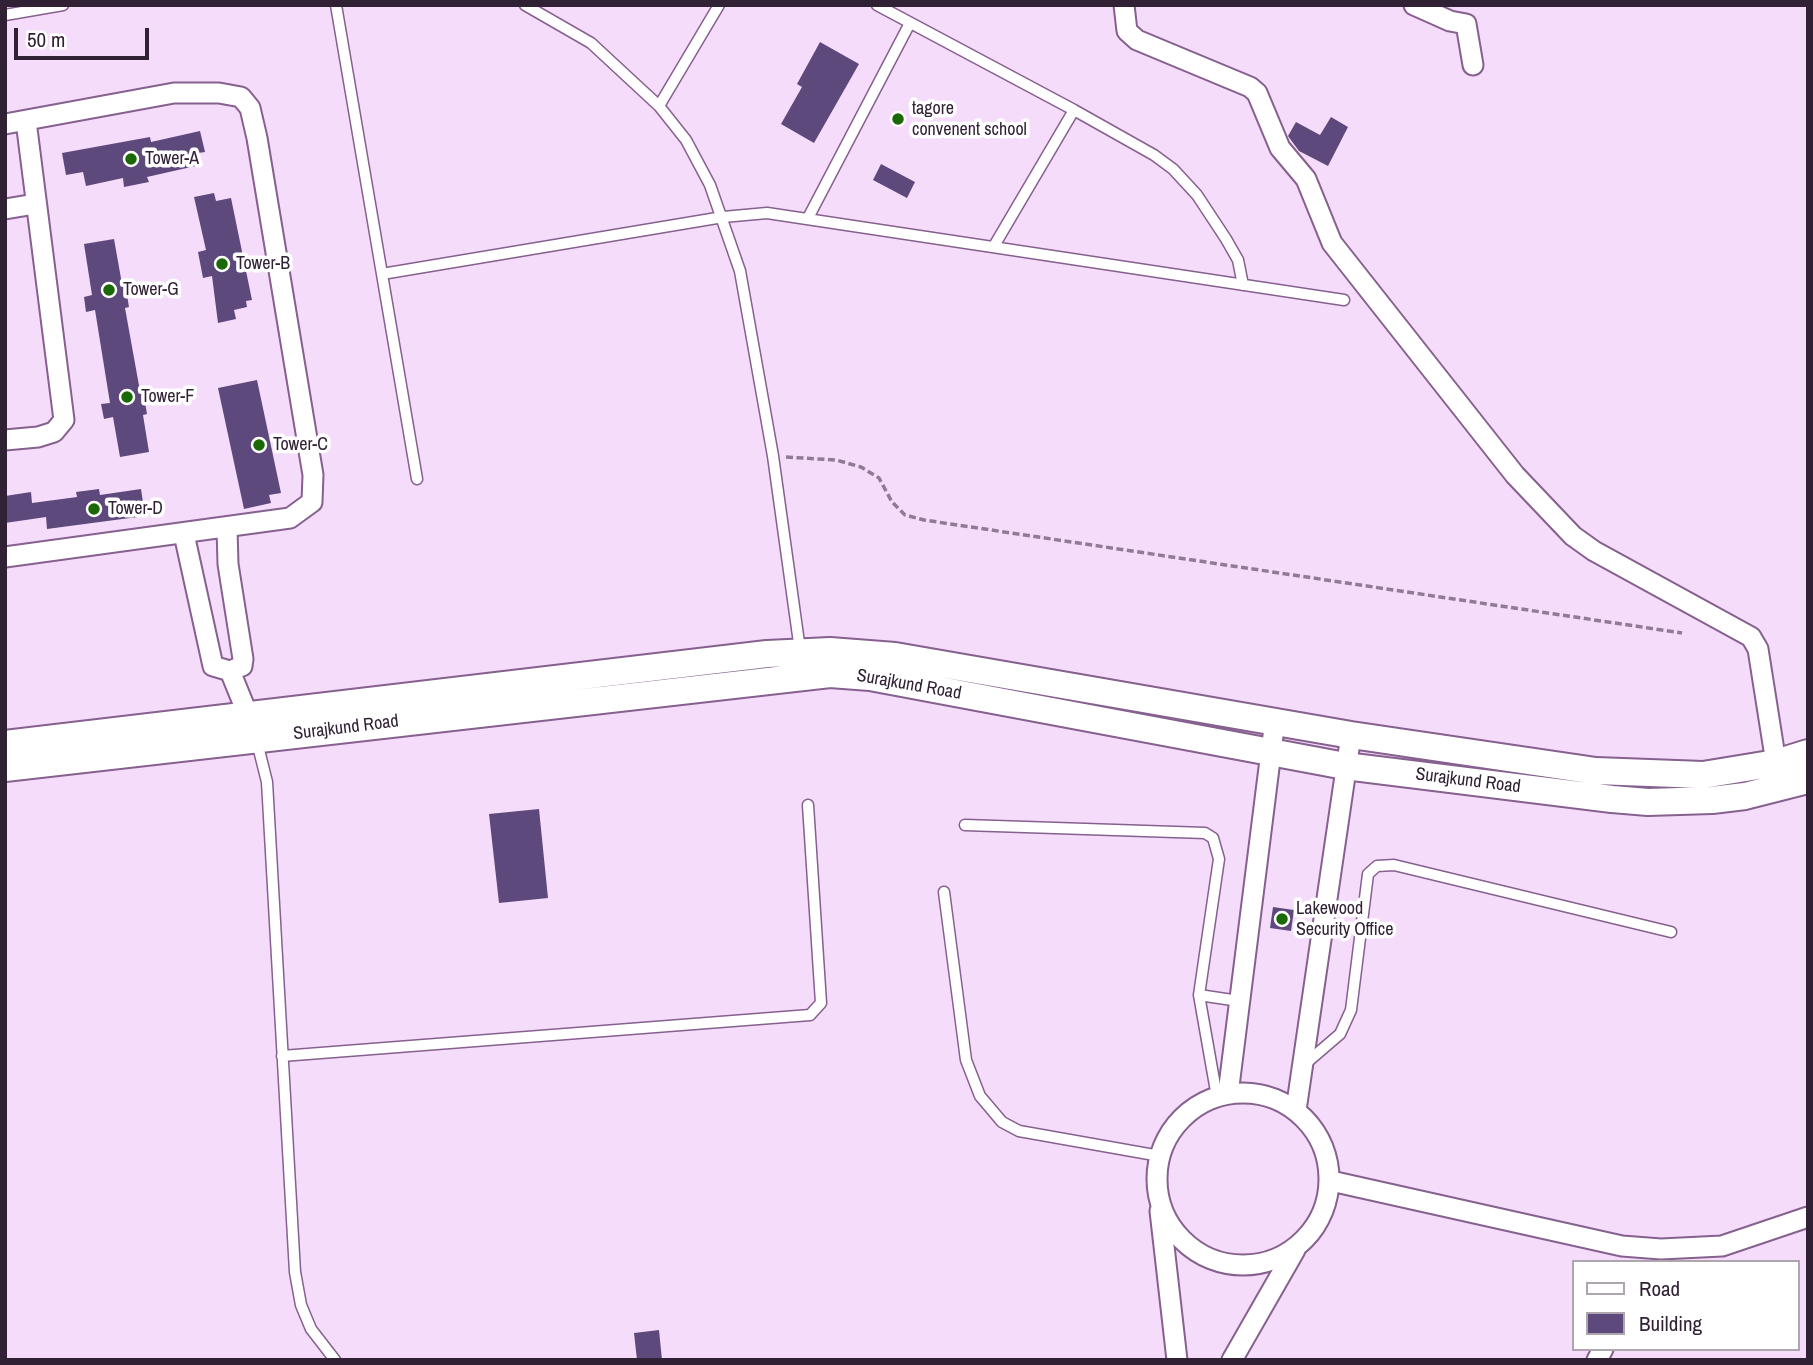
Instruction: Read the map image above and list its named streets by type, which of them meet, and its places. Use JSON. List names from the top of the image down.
{
  "streets": {
    "main road": ["Surajkund Road"]
  },
  "places": [
    "tagore convenent school",
    "Tower-A",
    "Tower-B",
    "Tower-G",
    "Tower-F",
    "Tower-C",
    "Tower-D",
    "Lakewood Security Office"
  ],
  "legend": ["Road", "Building"],
  "scale_bar": "50 m"
}
